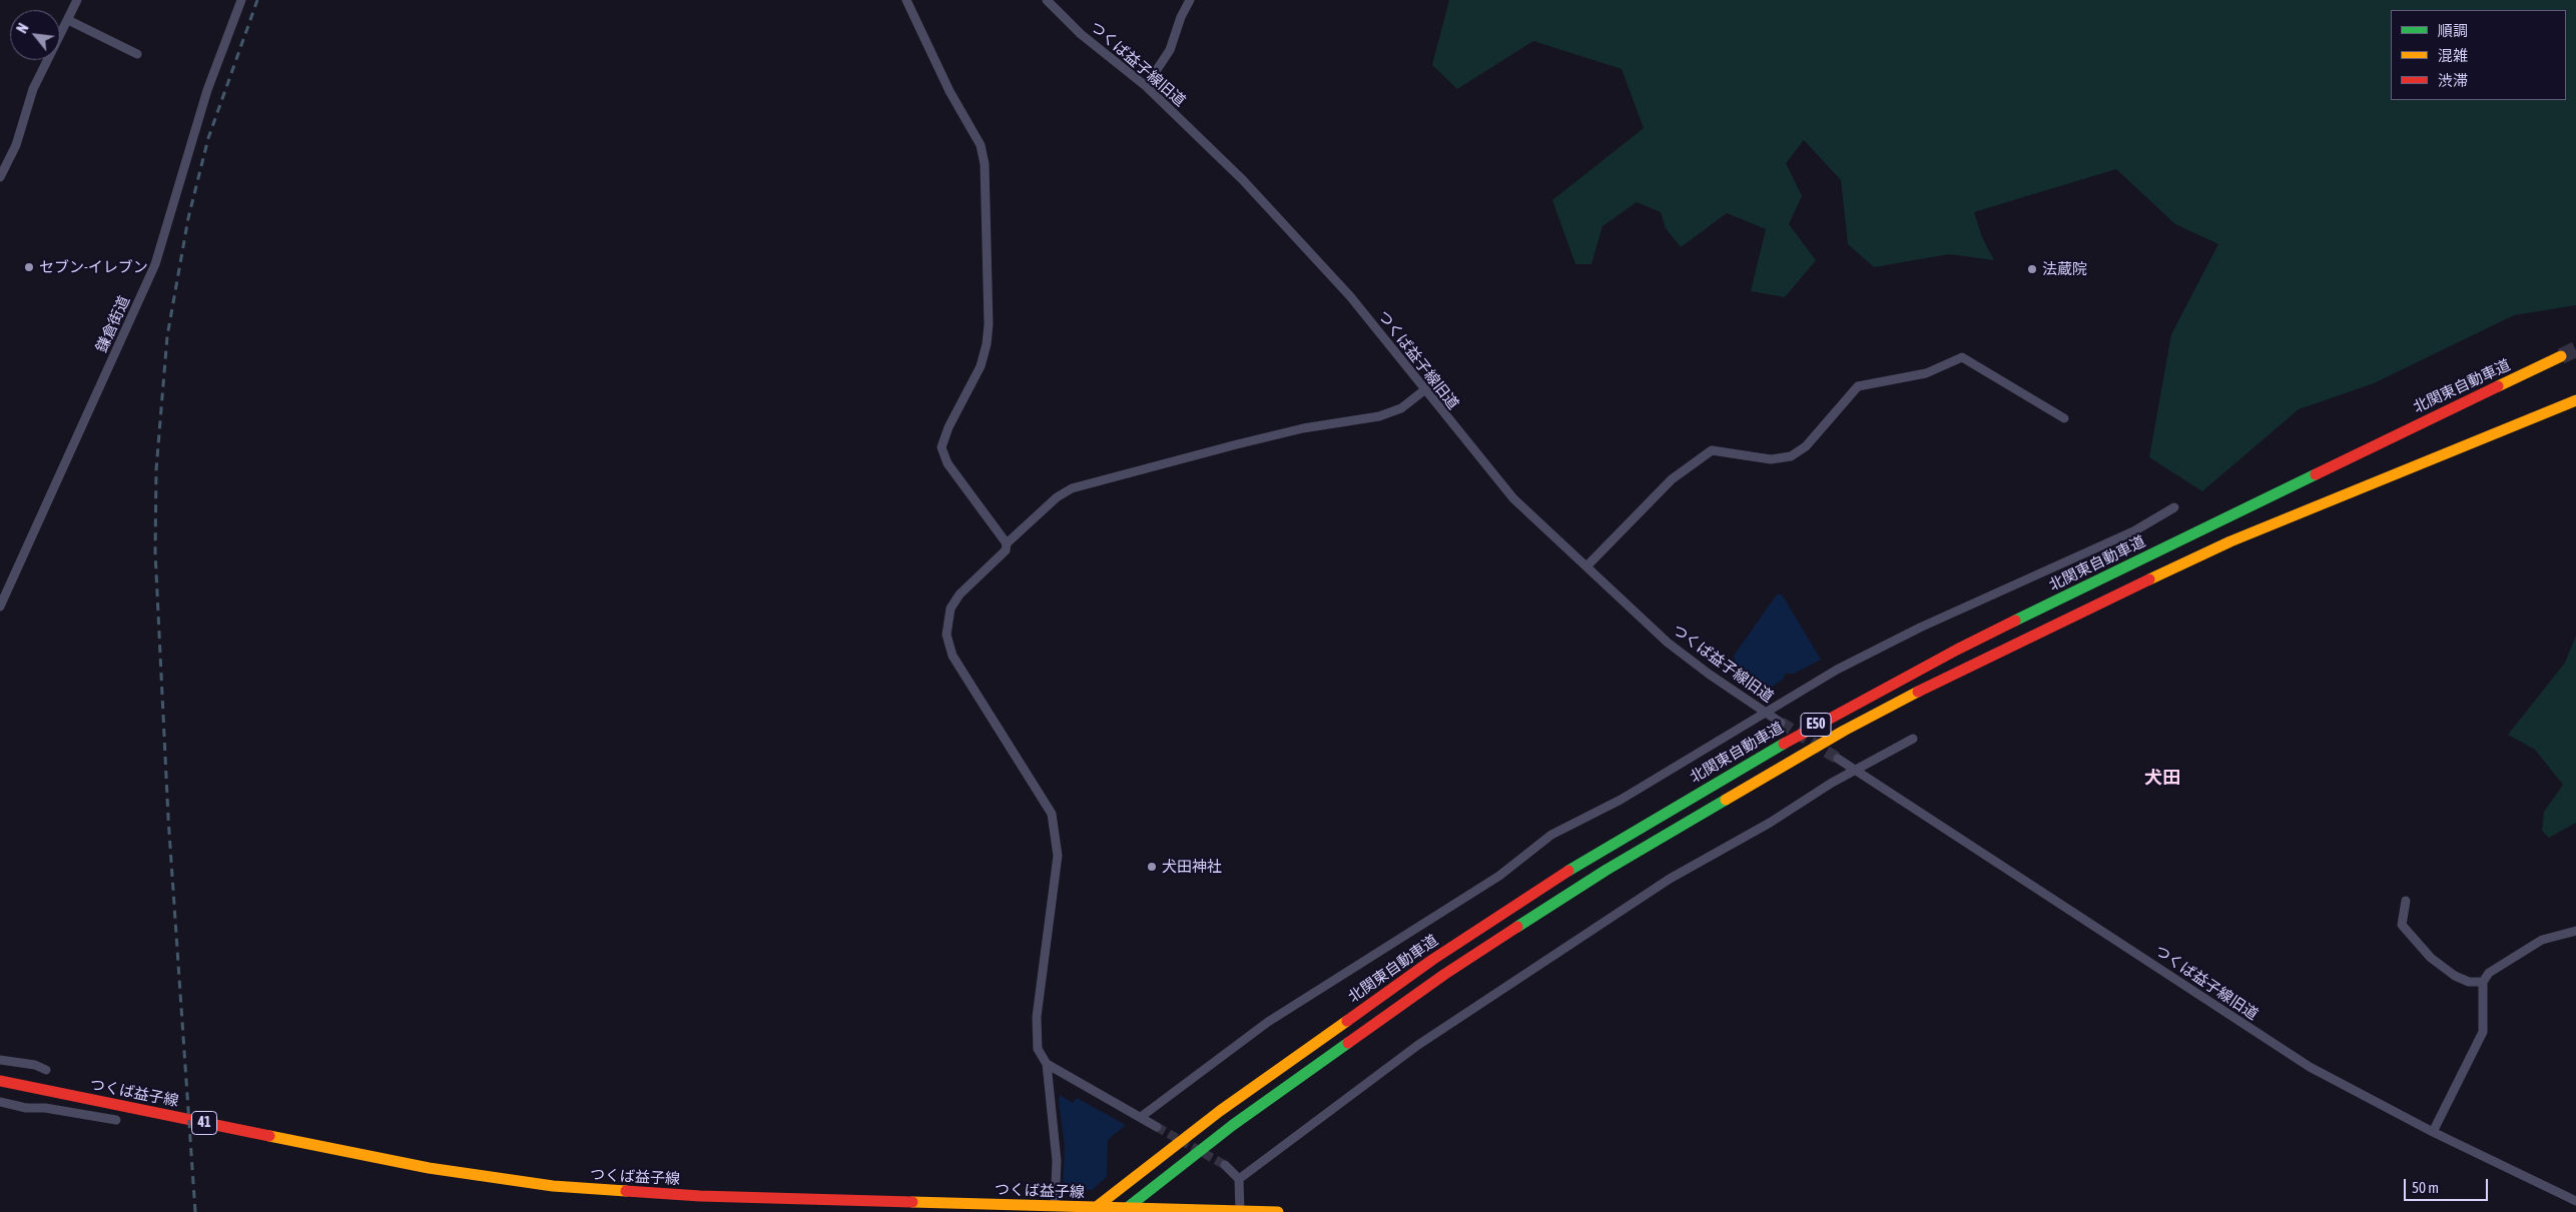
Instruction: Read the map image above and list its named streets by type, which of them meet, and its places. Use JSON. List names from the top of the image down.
{
  "streets": {
    "main road": [
      "北関東自動車道",
      "E50",
      "つくば益子線",
      "41"
    ],
    "street": ["つくば益子線旧道", "鎌倉街道"]
  },
  "districts": ["犬田"],
  "places": ["セブン-イレブン", "法蔵院", "犬田神社"],
  "legend": ["順調", "混雑", "渋滞"],
  "scale_bar": "50 m",
  "north": "top left"
}
